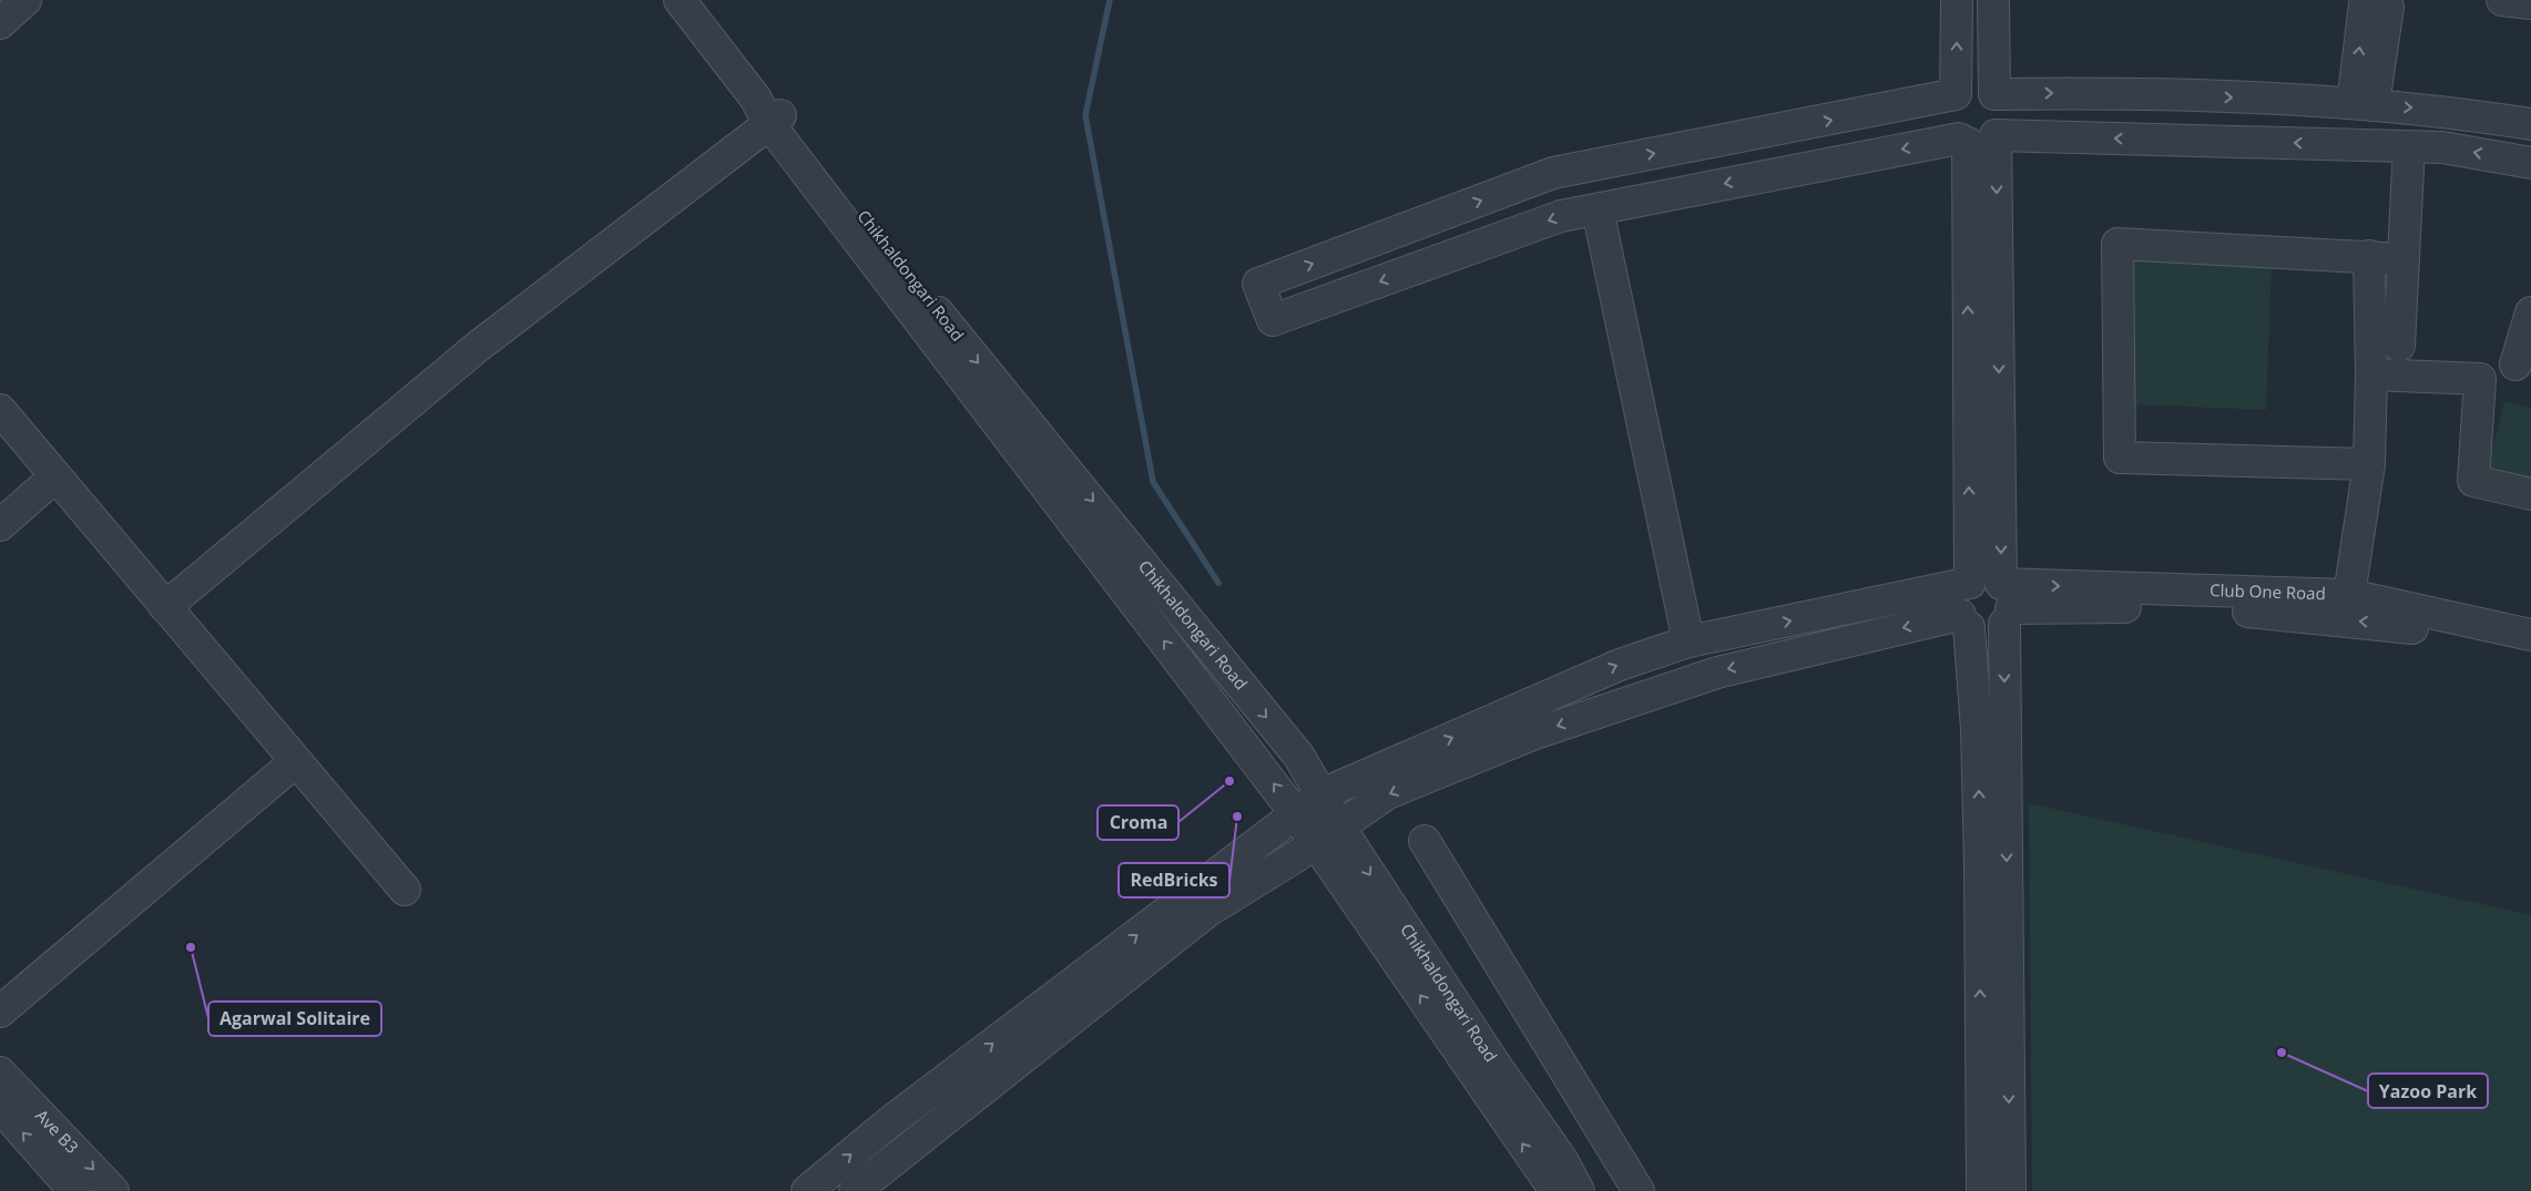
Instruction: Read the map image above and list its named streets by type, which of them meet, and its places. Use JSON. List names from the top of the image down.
{
  "streets": {
    "street": ["Chikhaldongari Road", "Club One Road", "Ave B3"]
  },
  "crossings": [
    ["Chikhaldongari Road", "Club One Road"]
  ],
  "places": [
    "Croma",
    "RedBricks",
    "Agarwal Solitaire",
    "Yazoo Park"
  ]
}
